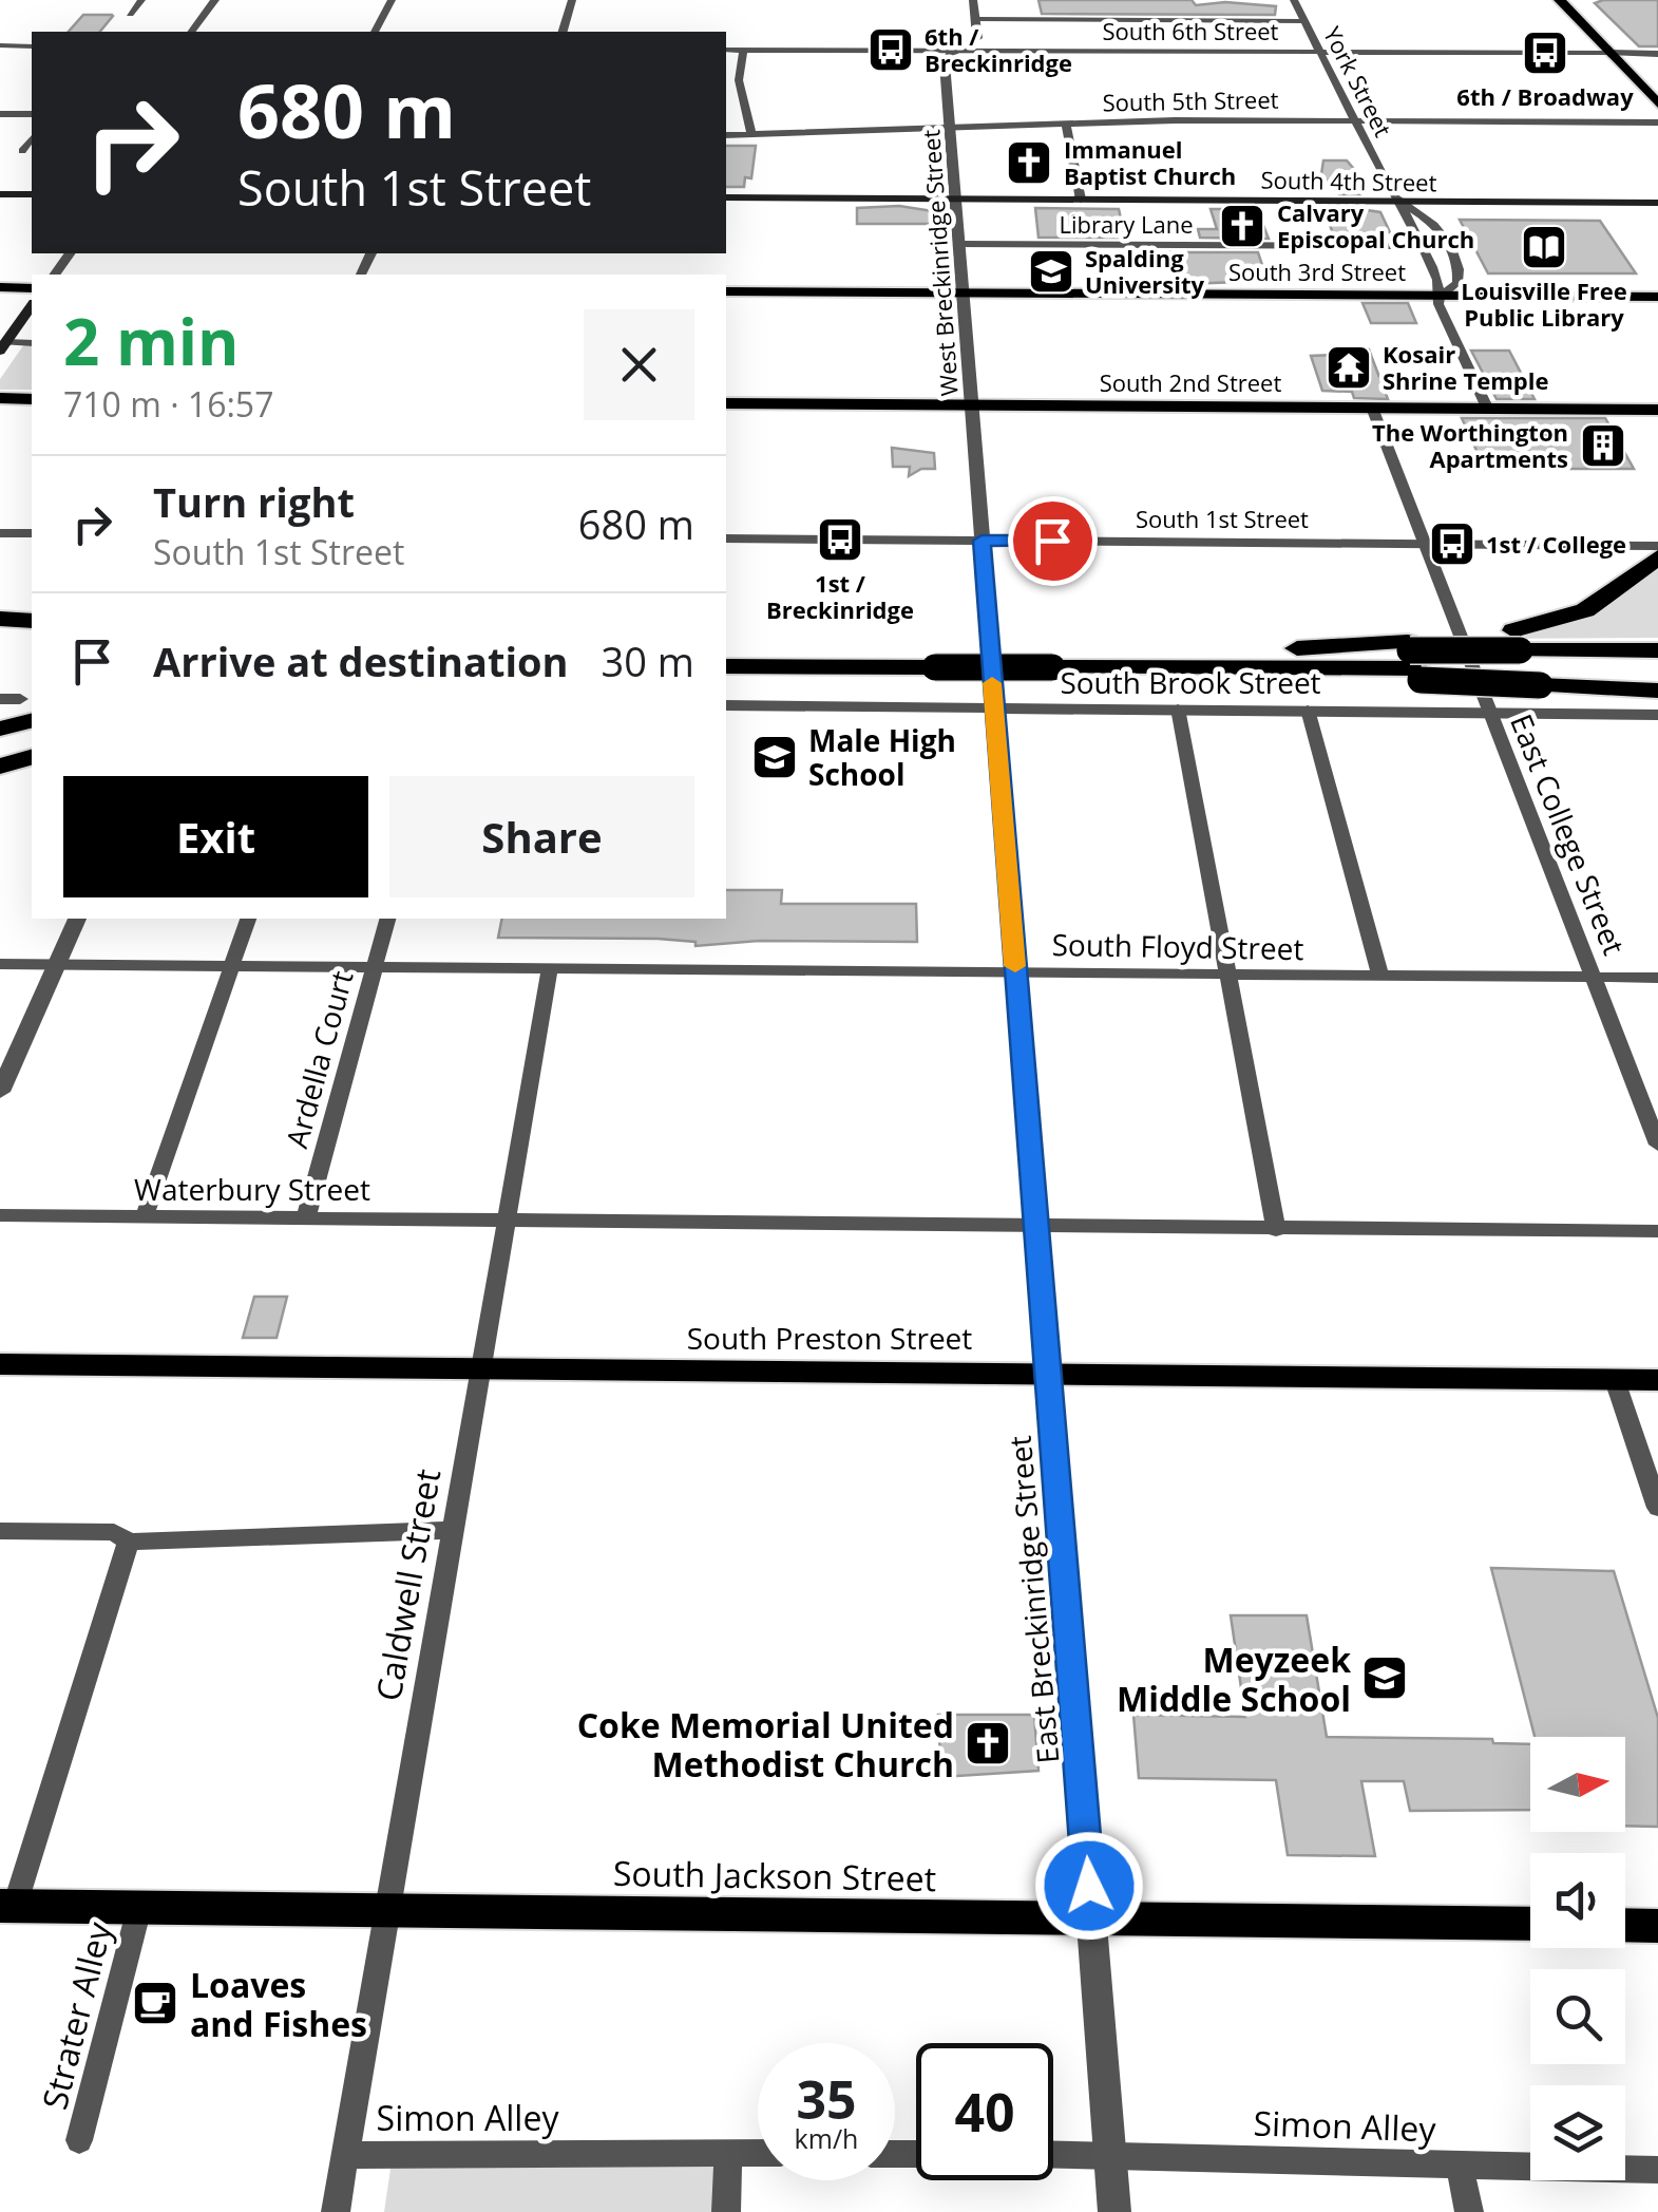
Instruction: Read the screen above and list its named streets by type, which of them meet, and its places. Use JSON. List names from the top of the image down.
{
  "streets": {
    "main road": [
      "South 4th Street",
      "South 3rd Street",
      "South 2nd Street",
      "South Preston Street",
      "South Jackson Street"
    ],
    "street": [
      "South 6th Street",
      "York Street",
      "South 5th Street",
      "Library Lane",
      "West Breckinridge Street",
      "South 1st Street",
      "South Brook Street",
      "East College Street",
      "South Floyd Street",
      "Ardella Court",
      "Waterbury Street",
      "Caldwell Street",
      "East Breckinridge Street",
      "Strater Alley",
      "Simon Alley"
    ]
  },
  "crossings": [
    ["South 6th Street", "York Street"],
    ["South 6th Street", "West Breckinridge Street"],
    ["York Street", "South 5th Street"],
    ["York Street", "South 4th Street"],
    ["York Street", "Library Lane"],
    ["York Street", "South 3rd Street"],
    ["York Street", "South 2nd Street"],
    ["South 5th Street", "West Breckinridge Street"],
    ["South 4th Street", "West Breckinridge Street"],
    ["Library Lane", "West Breckinridge Street"],
    ["West Breckinridge Street", "South 3rd Street"],
    ["West Breckinridge Street", "South 2nd Street"],
    ["West Breckinridge Street", "South 1st Street"],
    ["West Breckinridge Street", "East Breckinridge Street"],
    ["South 2nd Street", "East College Street"],
    ["South 1st Street", "East College Street"],
    ["South 1st Street", "East Breckinridge Street"],
    ["South Brook Street", "East College Street"],
    ["South Brook Street", "East Breckinridge Street"],
    ["East College Street", "South Floyd Street"],
    ["South Floyd Street", "Ardella Court"],
    ["South Floyd Street", "Caldwell Street"],
    ["South Floyd Street", "East Breckinridge Street"],
    ["Ardella Court", "Waterbury Street"],
    ["Waterbury Street", "Caldwell Street"],
    ["Waterbury Street", "East Breckinridge Street"],
    ["South Preston Street", "Caldwell Street"],
    ["South Preston Street", "East Breckinridge Street"],
    ["Caldwell Street", "South Jackson Street"],
    ["Caldwell Street", "Simon Alley"],
    ["East Breckinridge Street", "South Jackson Street"],
    ["East Breckinridge Street", "Simon Alley"],
    ["South Jackson Street", "Strater Alley"]
  ],
  "places": {
    "bus stop": [
      "6th / Breckinridge",
      "6th / Broadway",
      "1st / Breckinridge",
      "1st / College"
    ],
    "church": ["Immanuel Baptist Church", "Calvary Episcopal Church", "Coke Memorial United Methodist Church"],
    "library": ["Louisville Free Public Library"],
    "school or university": ["Spalding University", "Male High School", "Meyzeek Middle School"],
    "temple": ["Kosair Shrine Temple"],
    "building": ["The Worthington Apartments"],
    "cafe": ["Loaves and Fishes"]
  },
  "north": "right",
  "page": {
    "turn": ["680 m", "South 1st Street"],
    "heading": ["2 min", "710 m · 16:57"],
    "list": [
      {
        "name": "Turn right",
        "note": "South 1st Street",
        "value": "680 m"
      },
      {
        "name": "Arrive at destination",
        "value": "30 m"
      }
    ],
    "buttons": ["Exit", "Share"],
    "speed": "35 km/h",
    "limit": "40"
  }
}
